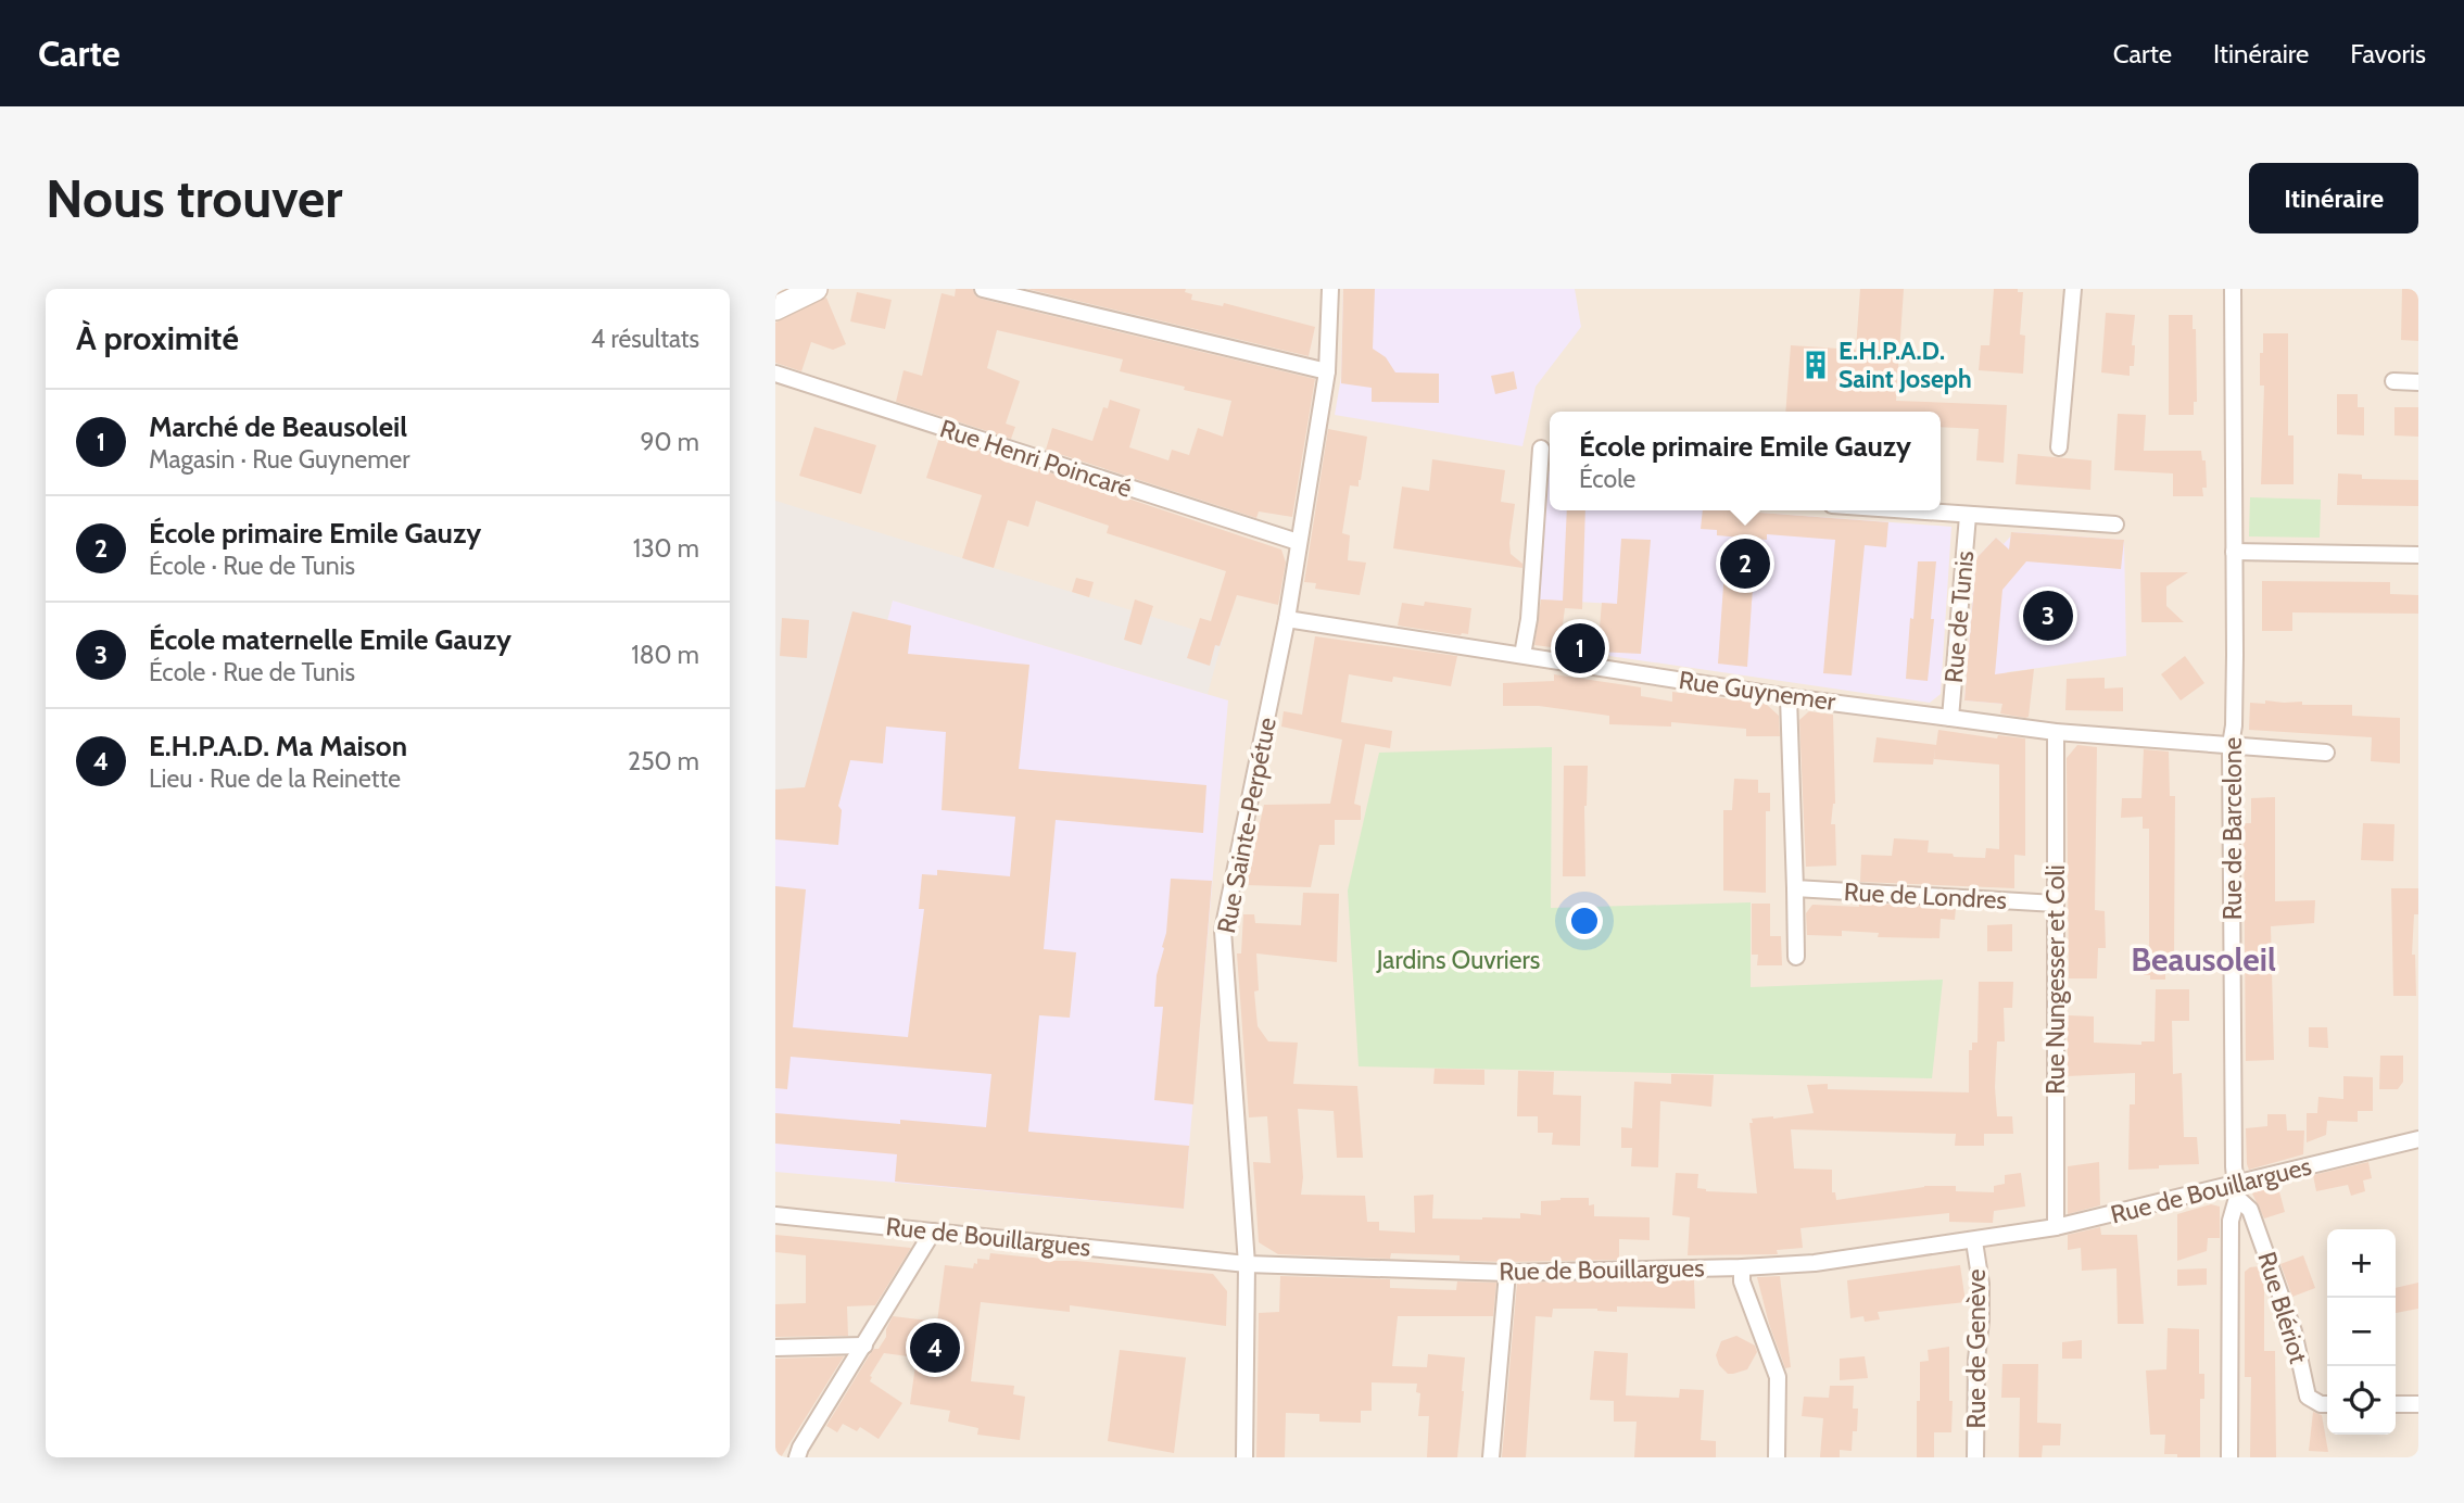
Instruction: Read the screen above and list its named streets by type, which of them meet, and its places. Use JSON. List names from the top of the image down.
{
  "streets": {
    "street": [
      "Rue Henri Poincaré",
      "Rue de Tunis",
      "Rue Guynemer",
      "Rue Sainte-Perpétue",
      "Rue de Barcelone",
      "Rue de Londres",
      "Rue Nungesser et Coli",
      "Rue de Bouillargues",
      "Rue Blériot",
      "Rue de Genève"
    ]
  },
  "crossings": [
    ["Rue Henri Poincaré", "Rue Sainte-Perpétue"],
    ["Rue de Tunis", "Rue Guynemer"],
    ["Rue Guynemer", "Rue Sainte-Perpétue"],
    ["Rue Guynemer", "Rue de Barcelone"],
    ["Rue Guynemer", "Rue Nungesser et Coli"],
    ["Rue Sainte-Perpétue", "Rue de Bouillargues"],
    ["Rue de Barcelone", "Rue de Bouillargues"],
    ["Rue de Barcelone", "Rue Blériot"],
    ["Rue de Londres", "Rue Nungesser et Coli"],
    ["Rue Nungesser et Coli", "Rue de Bouillargues"],
    ["Rue de Bouillargues", "Rue Blériot"],
    ["Rue de Bouillargues", "Rue de Genève"]
  ],
  "districts": ["Beausoleil"],
  "parks": ["Jardins Ouvriers"],
  "places": {
    "building": ["E.H.P.A.D. Saint Joseph"]
  },
  "page": {
    "header": "Carte",
    "nav": ["Carte", "Itinéraire", "Favoris"],
    "buttons": "Itinéraire",
    "title": "Nous trouver",
    "heading": ["À proximité", "4 résultats"],
    "list": [
      {
        "mark": "1",
        "name": "Marché de Beausoleil",
        "note": "Magasin · Rue Guynemer",
        "value": "90 m"
      },
      {
        "mark": "2",
        "name": "École primaire Emile Gauzy",
        "note": "École · Rue de Tunis",
        "value": "130 m"
      },
      {
        "mark": "3",
        "name": "École maternelle Emile Gauzy",
        "note": "École · Rue de Tunis",
        "value": "180 m"
      },
      {
        "mark": "4",
        "name": "E.H.P.A.D. Ma Maison",
        "note": "Lieu · Rue de la Reinette",
        "value": "250 m"
      }
    ],
    "popup": ["École primaire Emile Gauzy", "École"],
    "pins": [
      "2",
      "3",
      "1",
      "4"
    ],
    "map_buttons": ["+", "−"]
  }
}
